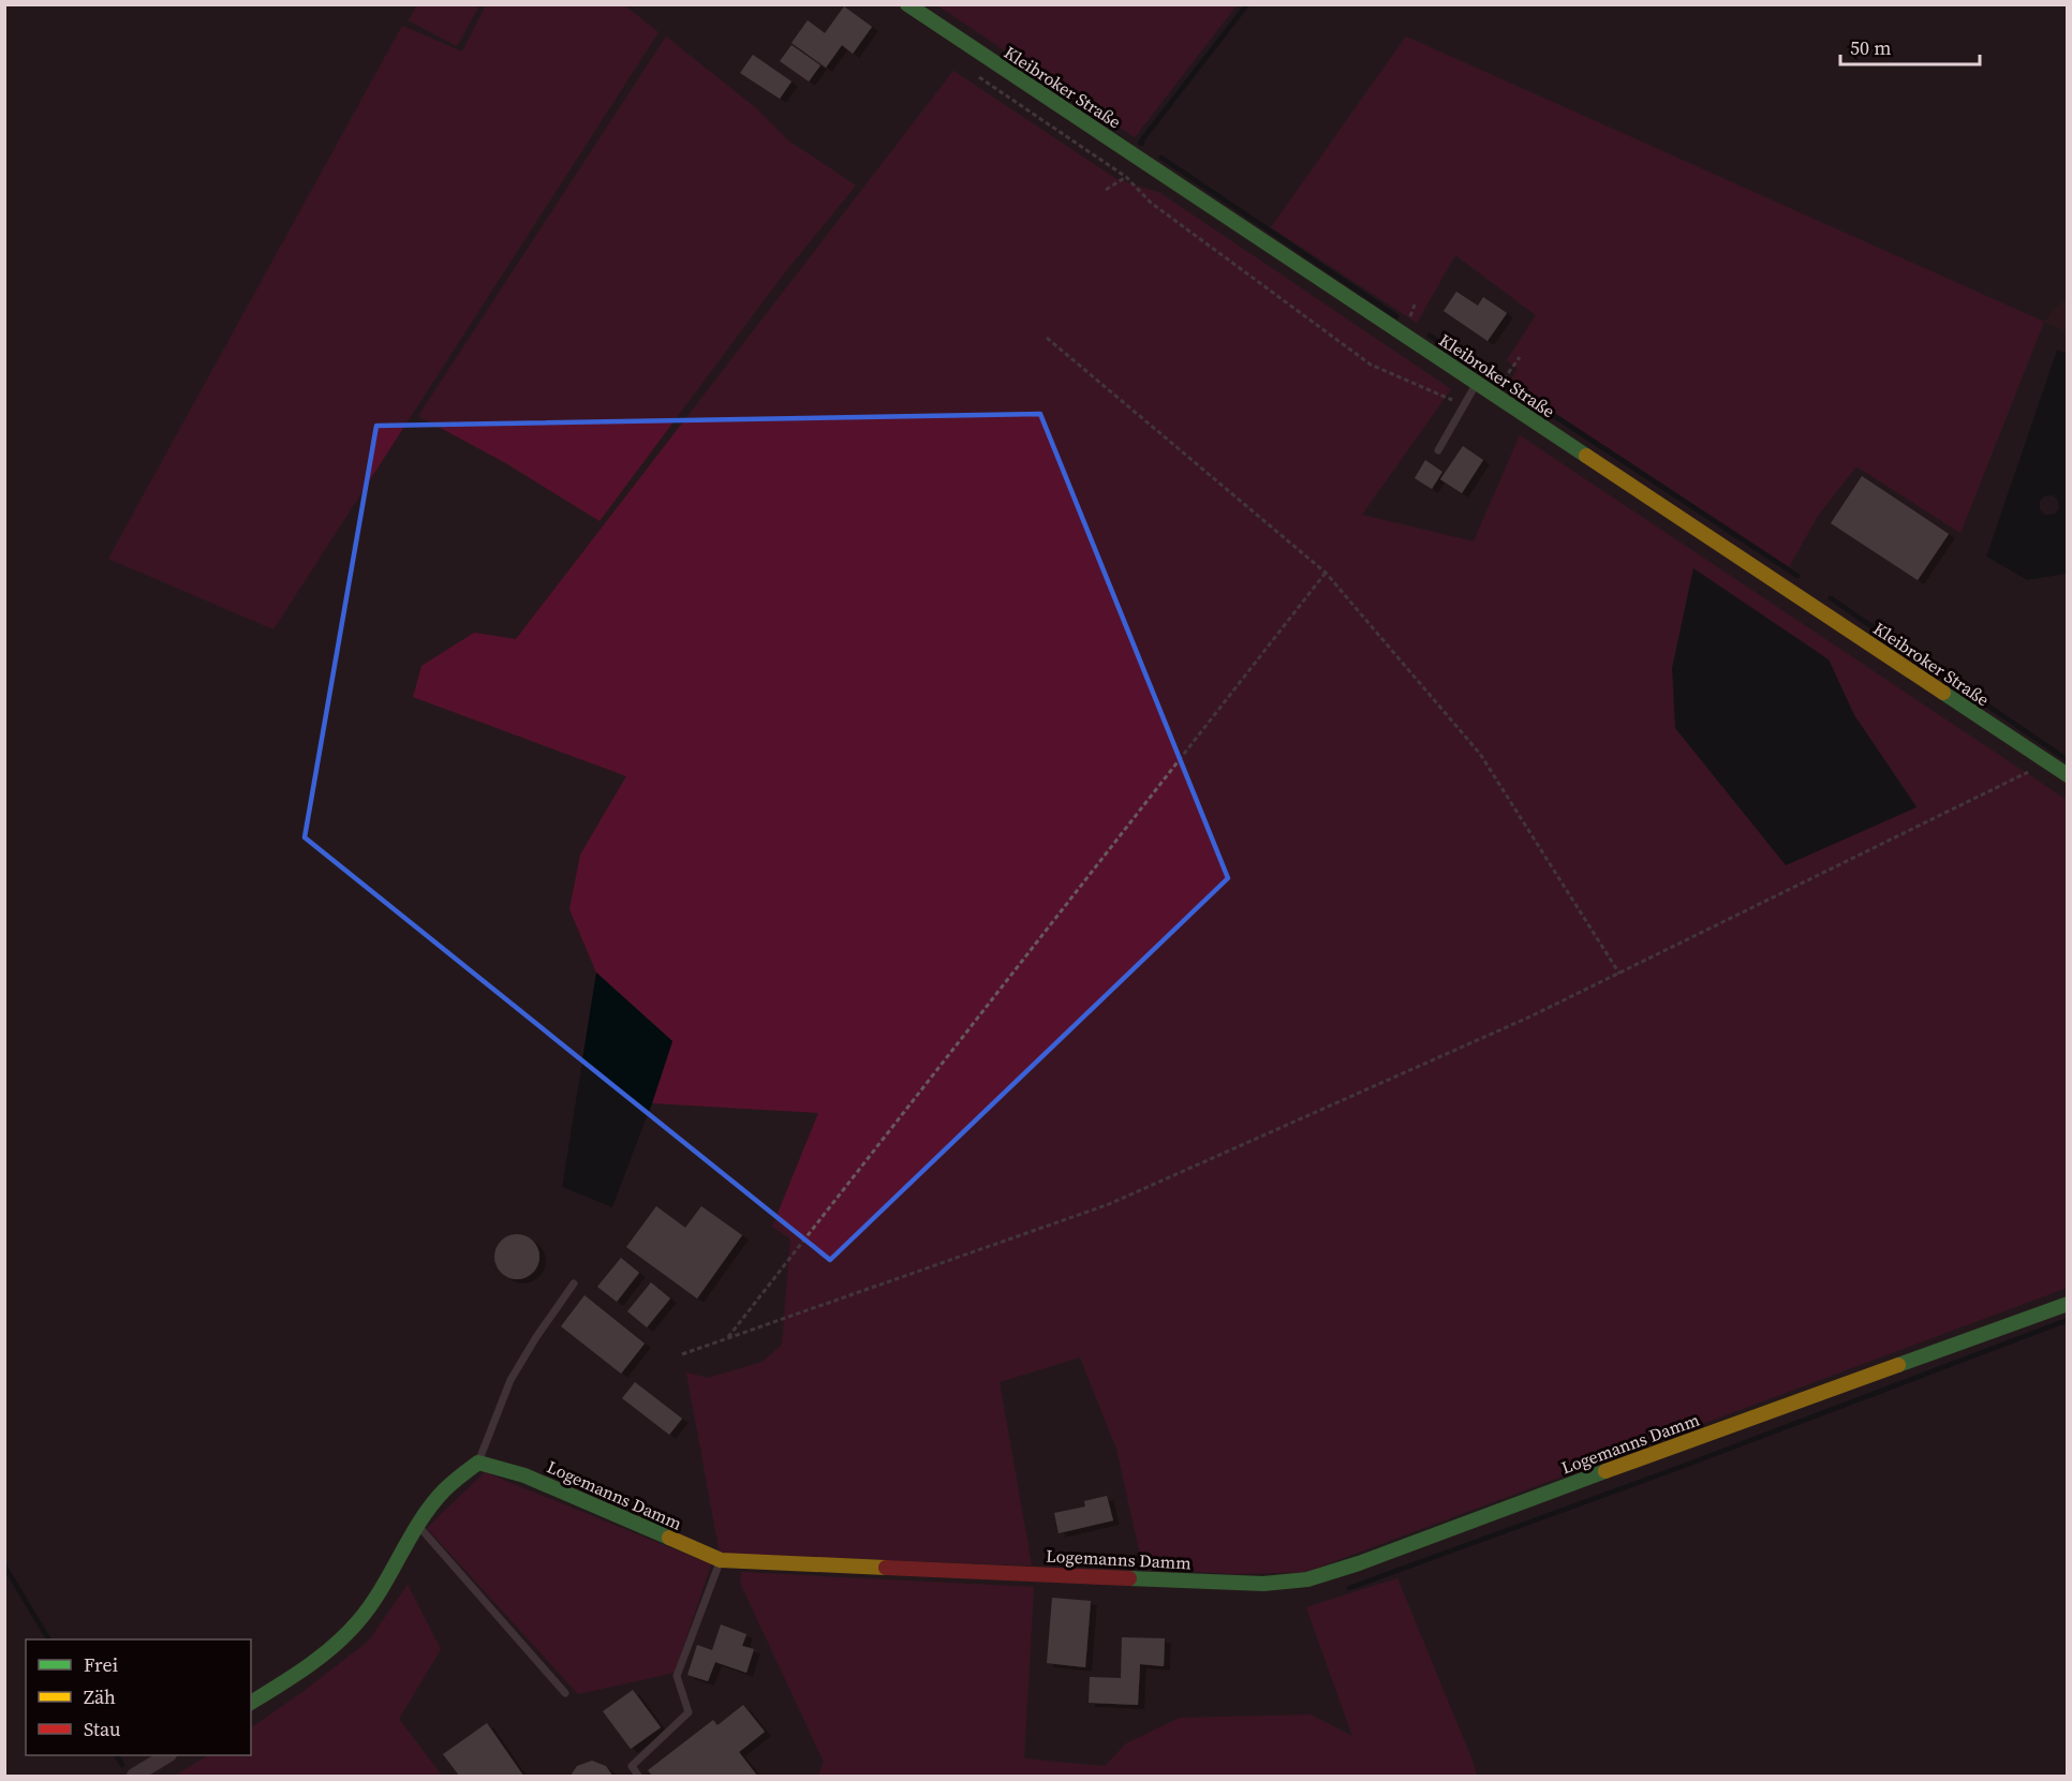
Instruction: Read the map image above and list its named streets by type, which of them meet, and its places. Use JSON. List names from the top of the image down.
{
  "streets": {
    "street": ["Kleibroker Straße", "Logemanns Damm"]
  },
  "legend": ["Frei", "Zäh", "Stau"],
  "scale_bar": "50 m"
}
